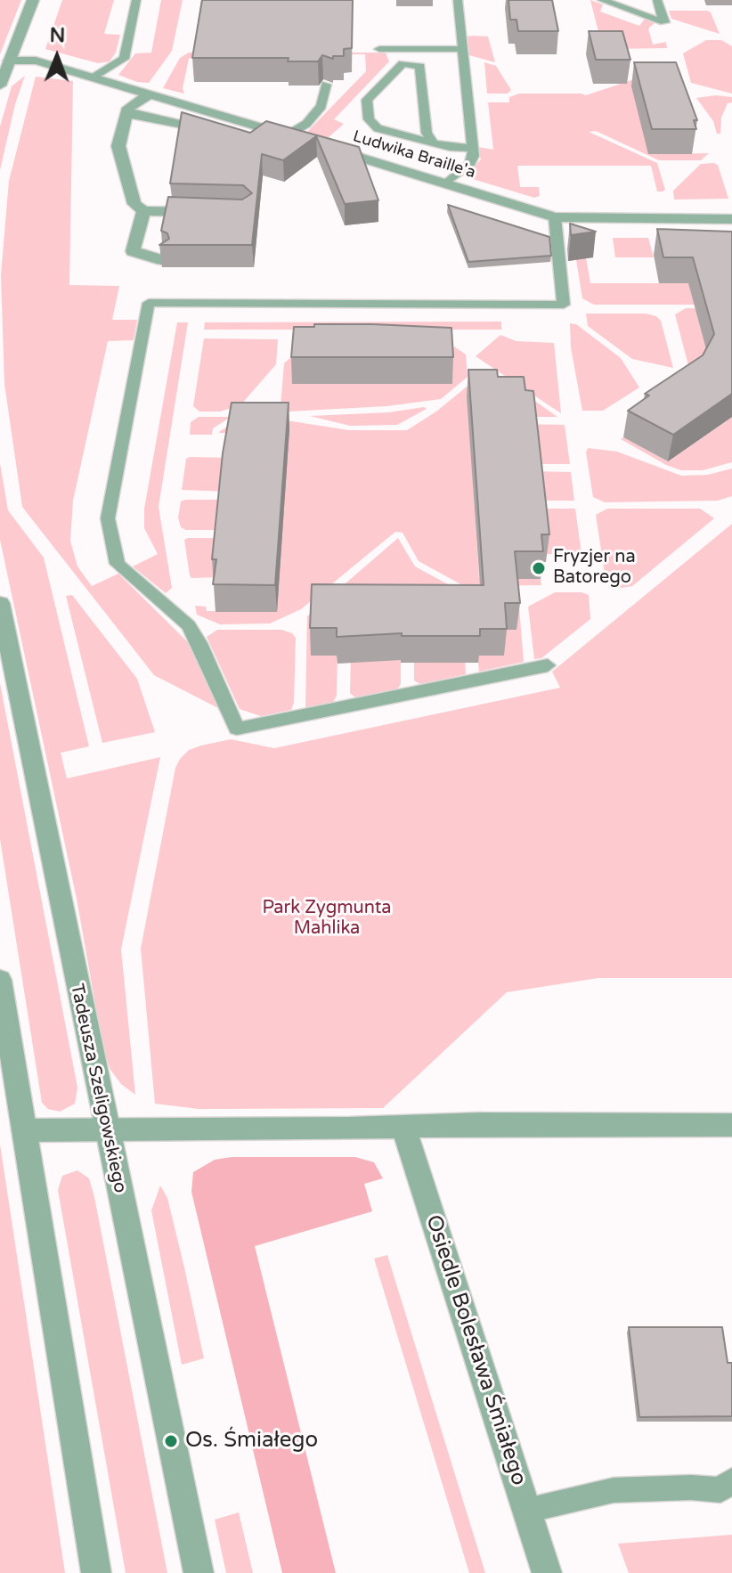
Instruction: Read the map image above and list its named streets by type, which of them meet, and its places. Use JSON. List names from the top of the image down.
{
  "streets": {
    "street": ["Ludwika Braille'a", "Tadeusza Szeligowskiego", "Osiedle Bolesława Śmiałego"]
  },
  "parks": ["Park Zygmunta Mahlika"],
  "places": ["Fryzjer na Batorego", "Os. Śmiałego"],
  "north": "top"
}
